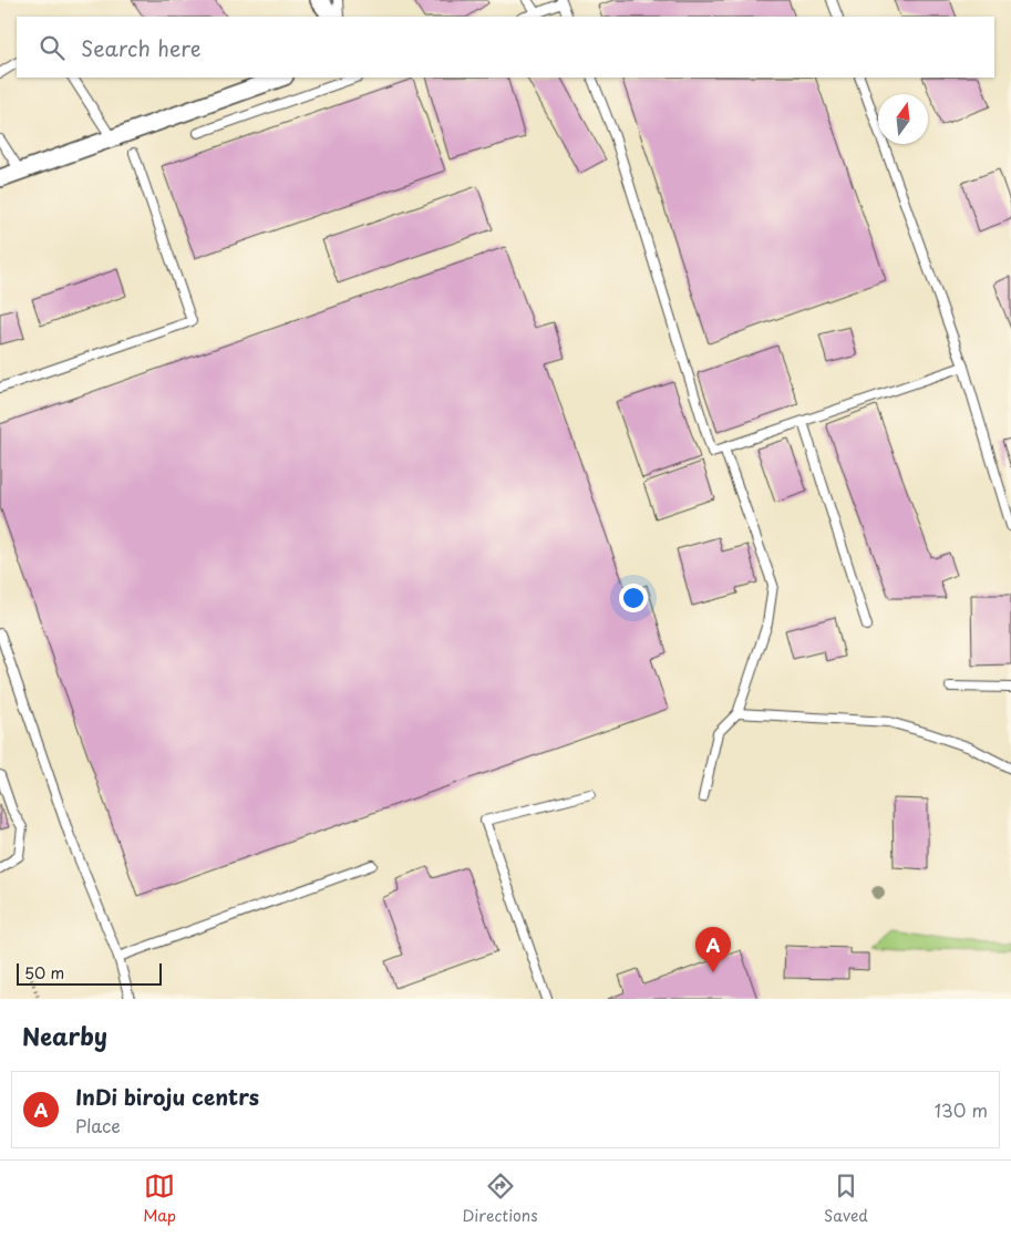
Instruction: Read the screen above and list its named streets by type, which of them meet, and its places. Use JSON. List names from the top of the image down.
{
  "scale_bar": "50 m",
  "north": "top",
  "page": {
    "search": "Search here",
    "pins": "A",
    "scale": "50 m",
    "heading": "Nearby",
    "list": [
      {
        "mark": "A",
        "name": "InDi biroju centrs",
        "note": "Place",
        "value": "130 m"
      }
    ],
    "nav": ["Map", "Directions", "Saved"]
  }
}
